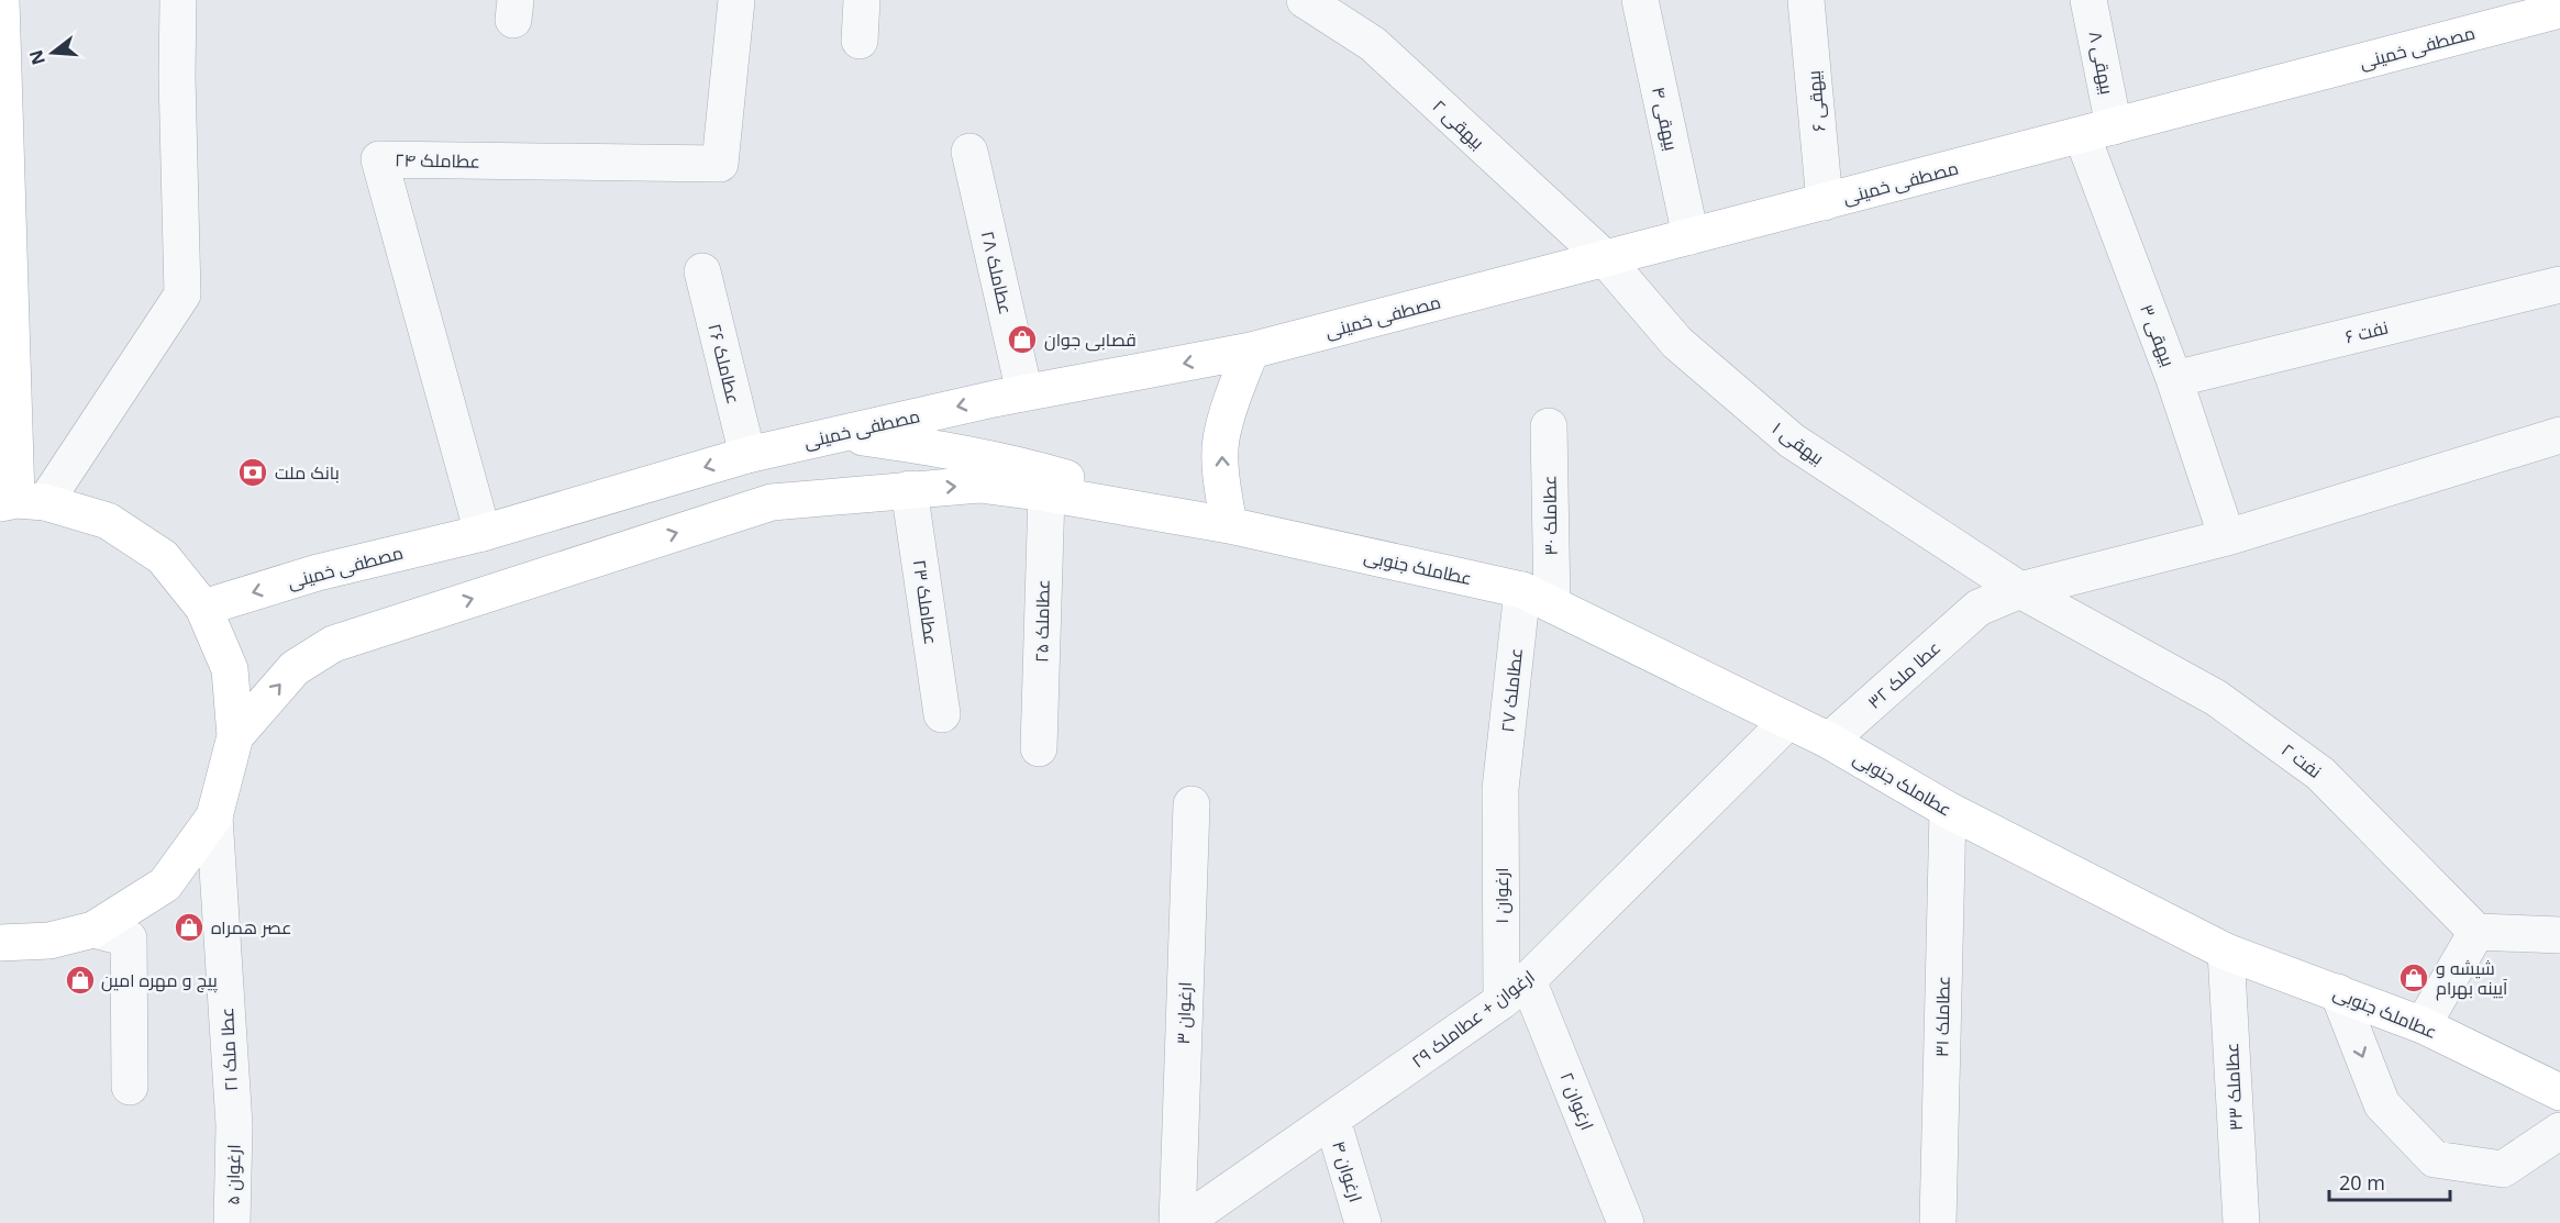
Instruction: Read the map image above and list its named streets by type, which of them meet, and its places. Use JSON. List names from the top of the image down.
{
  "streets": {
    "main road": ["مصطفی خمینی", "عطاملک جنوبی"],
    "street": [
      "بیهقی ۸",
      "بیهقی ۶",
      "بیهقی ۴",
      "بیهقی ۲",
      "عطاملک ۲۴",
      "عطاملک ۲۸",
      "نفت ۶",
      "بیهقی ۳",
      "عطاملک ۲۶",
      "بیهقی ۱",
      "عطاملک ۳۰",
      "عطاملک ۲۳",
      "عطاملک ۲۵",
      "عطا ملک ۳۲",
      "عطاملک ۲۷",
      "نفت ۲",
      "ارغوان ۱",
      "ارغوان ۳",
      "عطاملک ۳۱",
      "ارغوان + عطاملک ۲۹",
      "عطا ملک ۲۱",
      "عطاملک ۳۳",
      "ارغوان ۲",
      "ارغوان ۴",
      "ارغوان ۵"
    ]
  },
  "crossings": [
    ["مصطفی خمینی", "بیهقی ۸"],
    ["مصطفی خمینی", "بیهقی ۶"],
    ["مصطفی خمینی", "بیهقی ۴"],
    ["مصطفی خمینی", "بیهقی ۲"],
    ["مصطفی خمینی", "عطاملک ۲۴"],
    ["مصطفی خمینی", "عطاملک ۲۸"],
    ["مصطفی خمینی", "بیهقی ۳"],
    ["مصطفی خمینی", "عطاملک ۲۶"],
    ["مصطفی خمینی", "بیهقی ۱"],
    ["بیهقی ۸", "بیهقی ۳"],
    ["بیهقی ۲", "بیهقی ۱"],
    ["نفت ۶", "بیهقی ۳"],
    ["بیهقی ۳", "عطا ملک ۳۲"],
    ["بیهقی ۱", "عطا ملک ۳۲"],
    ["بیهقی ۱", "نفت ۲"],
    ["عطاملک ۳۰", "عطاملک جنوبی"],
    ["عطاملک ۳۰", "عطاملک ۲۷"],
    ["عطاملک جنوبی", "عطا ملک ۳۲"],
    ["عطاملک جنوبی", "عطاملک ۲۷"],
    ["عطاملک جنوبی", "عطاملک ۳۱"],
    ["عطاملک جنوبی", "ارغوان + عطاملک ۲۹"],
    ["عطاملک جنوبی", "عطاملک ۳۳"],
    ["عطا ملک ۳۲", "نفت ۲"],
    ["عطاملک ۲۷", "ارغوان ۱"],
    ["ارغوان ۱", "ارغوان + عطاملک ۲۹"],
    ["ارغوان ۱", "ارغوان ۲"],
    ["ارغوان + عطاملک ۲۹", "ارغوان ۲"],
    ["ارغوان + عطاملک ۲۹", "ارغوان ۴"],
    ["عطا ملک ۲۱", "ارغوان ۵"]
  ],
  "places": {
    "shop": [
      "قصابی جوان",
      "عصر همراه",
      "شیشه و آیینه بهرام",
      "پیچ و مهره امین"
    ],
    "bank": ["بانک ملت"]
  },
  "scale_bar": "20 m",
  "north": "left"
}
